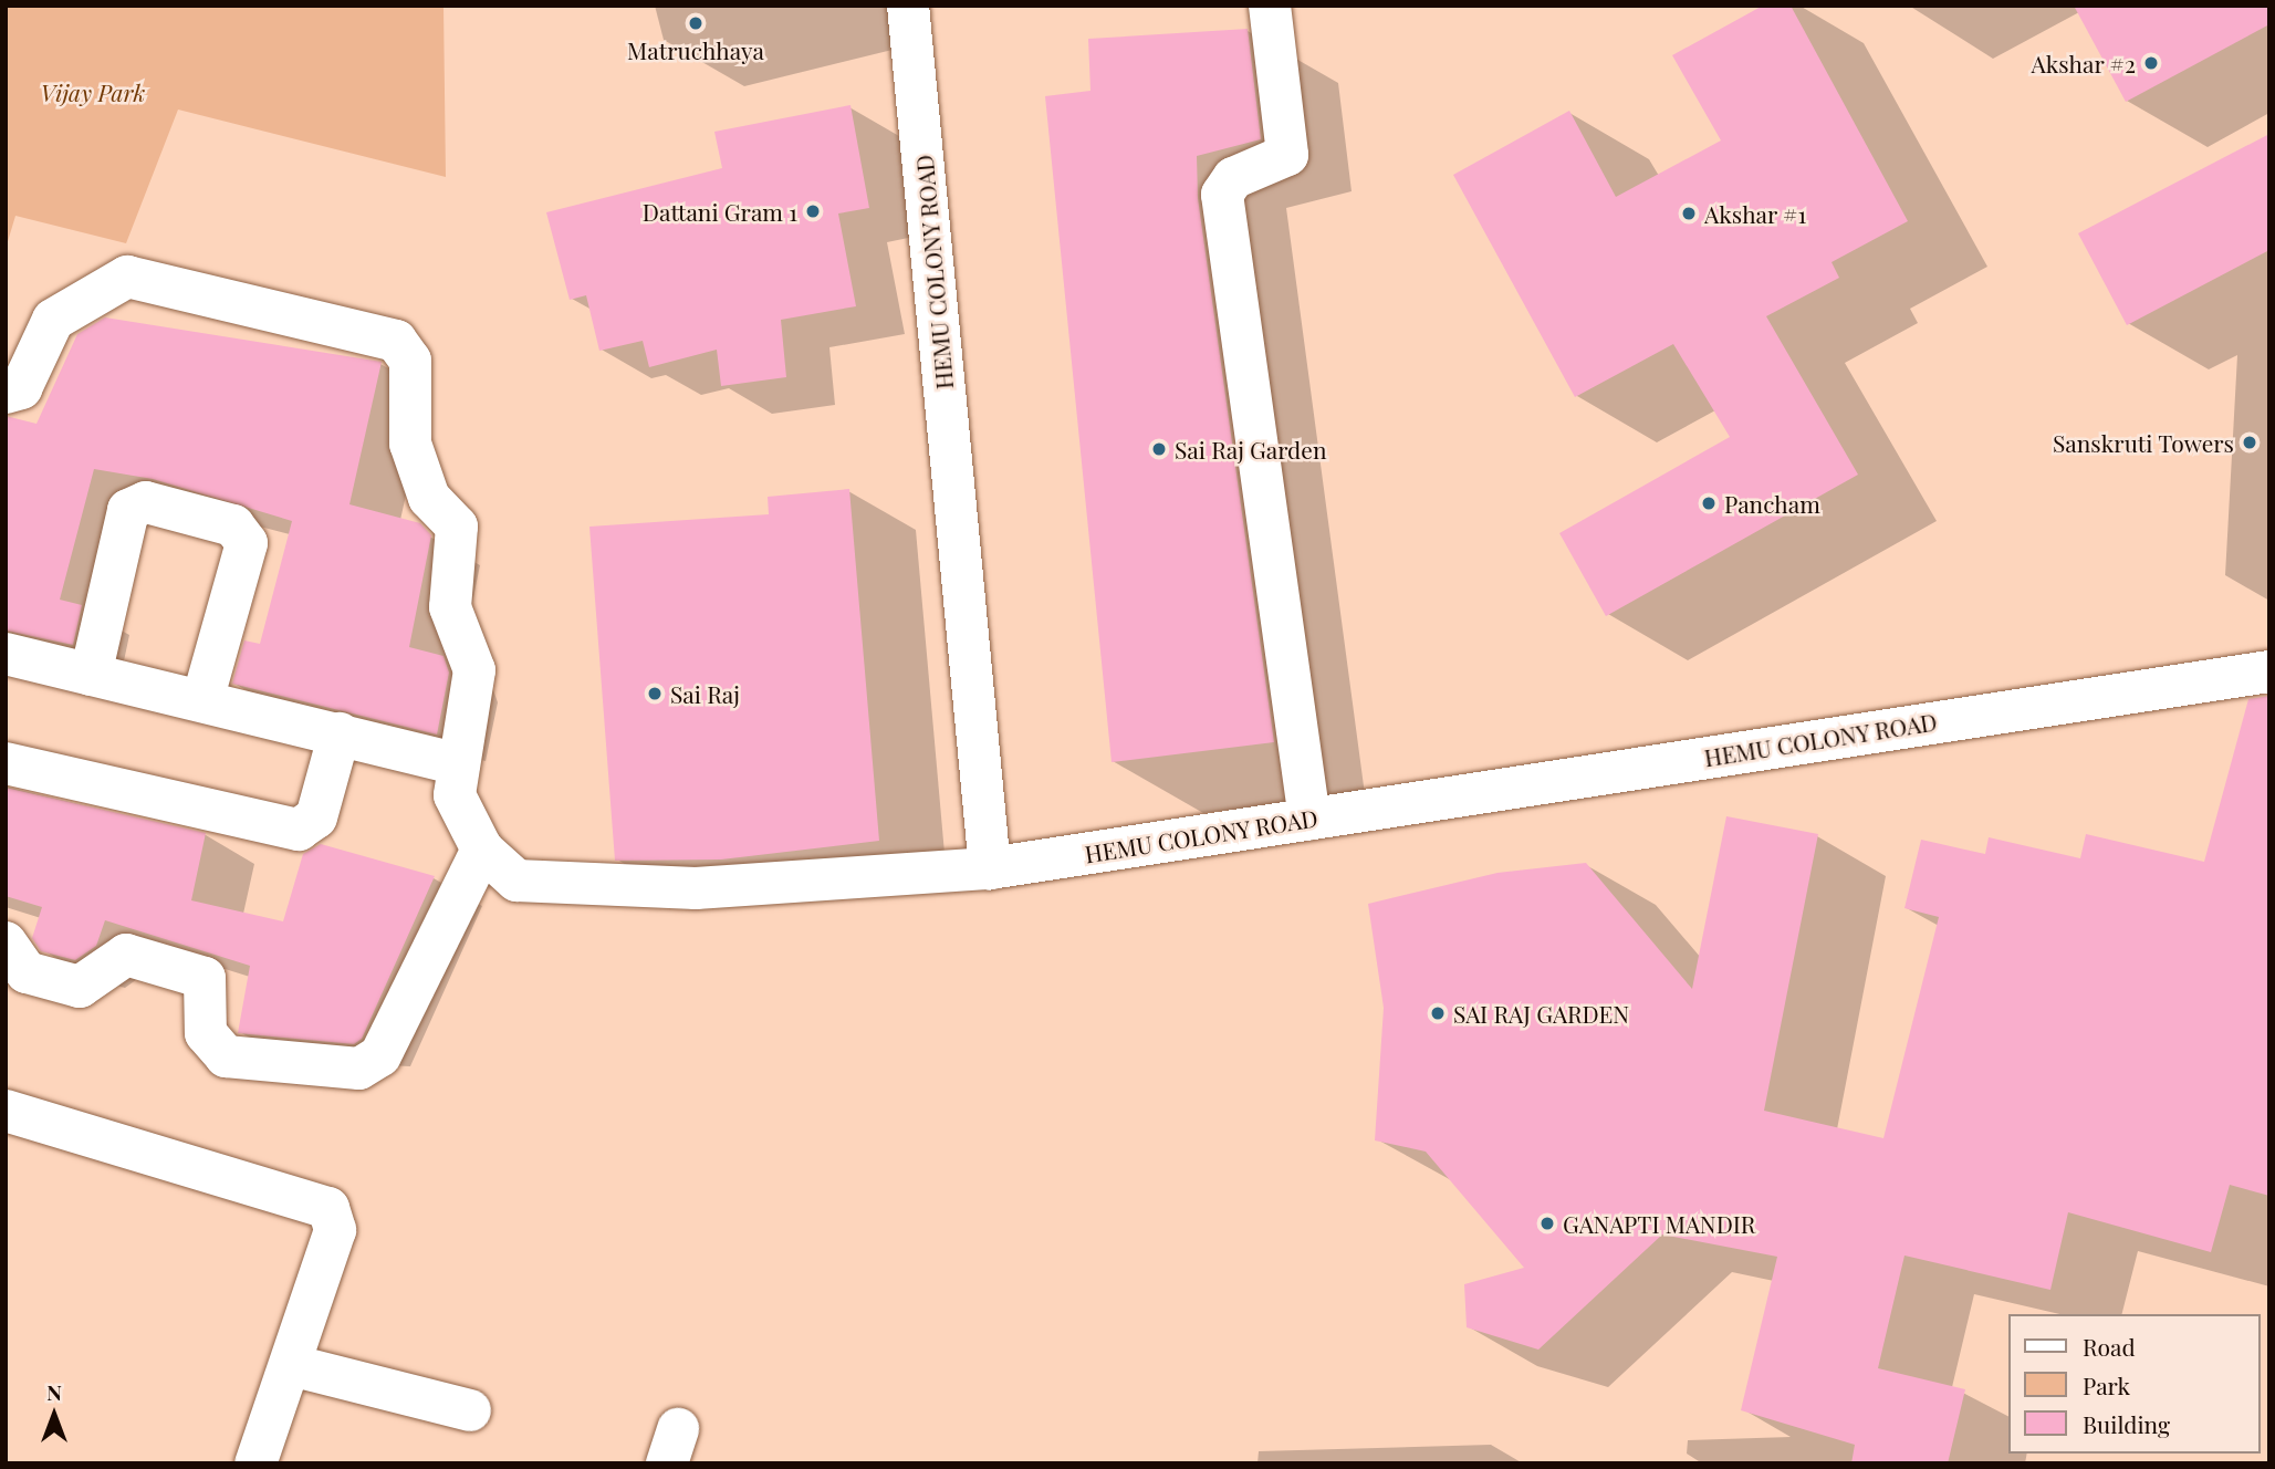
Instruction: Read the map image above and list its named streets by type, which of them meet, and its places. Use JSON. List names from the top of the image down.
{
  "streets": {
    "street": ["HEMU COLONY ROAD"]
  },
  "parks": ["Vijay Park"],
  "places": [
    "Matruchhaya",
    "Akshar #2",
    "Dattani Gram 1",
    "Akshar #1",
    "Sanskruti Towers",
    "Sai Raj Garden",
    "Pancham",
    "Sai Raj",
    "SAI RAJ GARDEN",
    "GANAPTI MANDIR"
  ],
  "legend": ["Road", "Park", "Building"],
  "north": "top"
}
